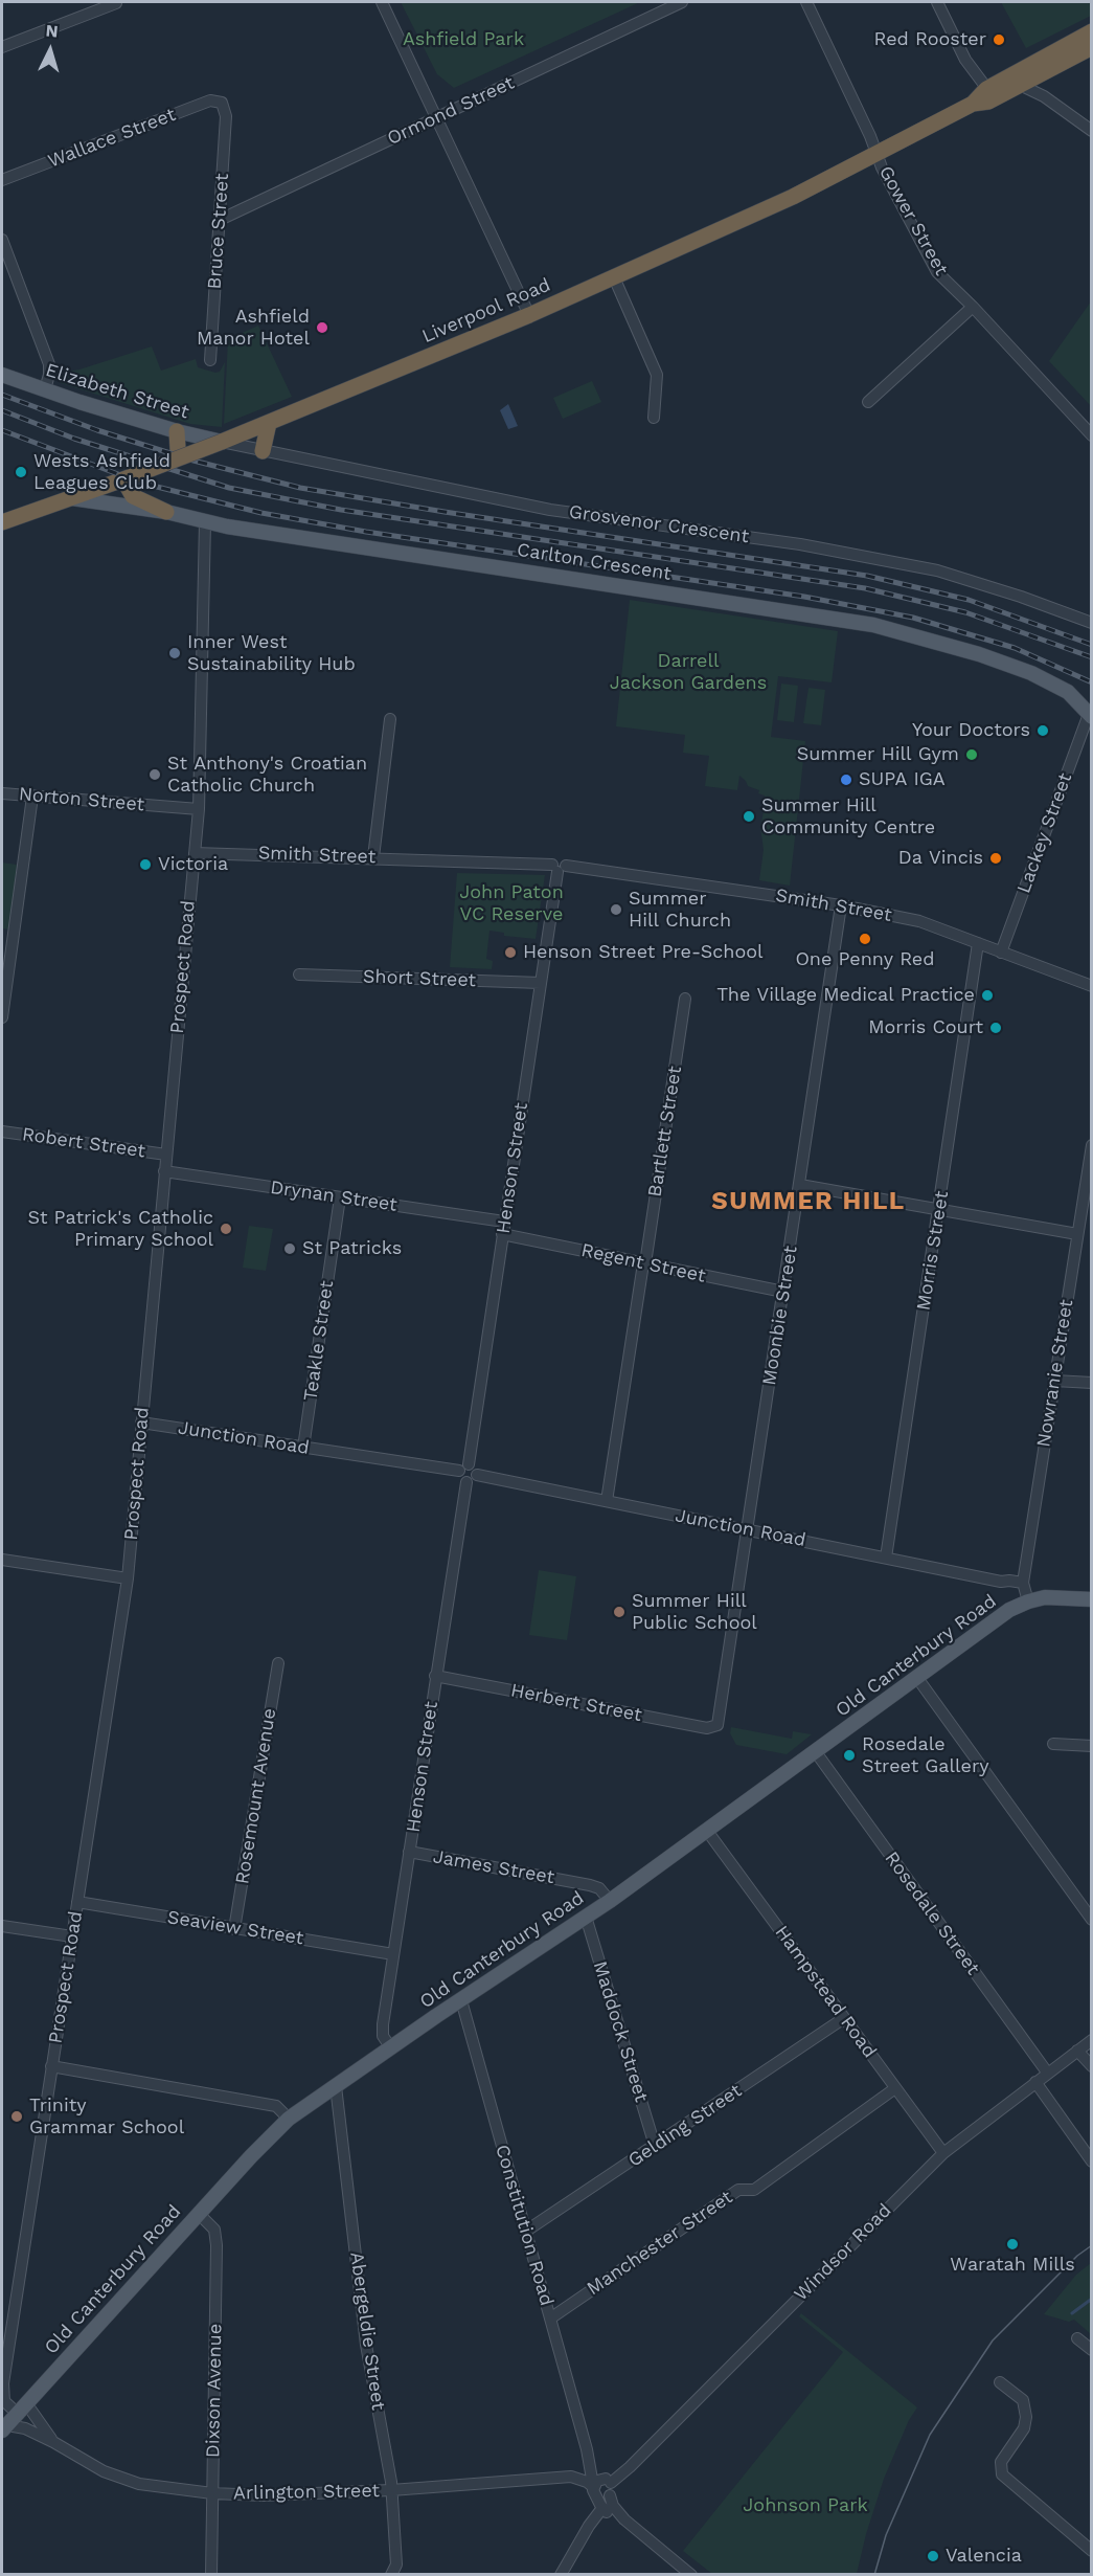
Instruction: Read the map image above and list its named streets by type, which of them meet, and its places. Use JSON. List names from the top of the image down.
{
  "streets": {
    "highway": ["Liverpool Road"],
    "main road": ["Elizabeth Street", "Carlton Crescent", "Old Canterbury Road"],
    "street": [
      "Ormond Street",
      "Wallace Street",
      "Gower Street",
      "Bruce Street",
      "Grosvenor Crescent",
      "Norton Street",
      "Lackey Street",
      "Smith Street",
      "Prospect Road",
      "Short Street",
      "Bartlett Street",
      "Robert Street",
      "Henson Street",
      "Drynan Street",
      "Morris Street",
      "Regent Street",
      "Moonbie Street",
      "Teakle Street",
      "Nowranie Street",
      "Junction Road",
      "Herbert Street",
      "Rosemount Avenue",
      "James Street",
      "Rosedale Street",
      "Seaview Street",
      "Hampstead Road",
      "Maddock Street",
      "Gelding Street",
      "Constitution Road",
      "Manchester Street",
      "Windsor Road",
      "Abergeldie Street",
      "Dixson Avenue",
      "Arlington Street"
    ]
  },
  "crossings": [
    ["Ormond Street", "Bruce Street"],
    ["Wallace Street", "Bruce Street"],
    ["Gower Street", "Liverpool Road"],
    ["Liverpool Road", "Elizabeth Street"],
    ["Liverpool Road", "Grosvenor Crescent"],
    ["Liverpool Road", "Carlton Crescent"],
    ["Elizabeth Street", "Grosvenor Crescent"],
    ["Carlton Crescent", "Lackey Street"],
    ["Carlton Crescent", "Prospect Road"],
    ["Norton Street", "Prospect Road"],
    ["Lackey Street", "Smith Street"],
    ["Smith Street", "Prospect Road"],
    ["Smith Street", "Henson Street"],
    ["Smith Street", "Morris Street"],
    ["Smith Street", "Moonbie Street"],
    ["Prospect Road", "Robert Street"],
    ["Prospect Road", "Drynan Street"],
    ["Prospect Road", "Junction Road"],
    ["Prospect Road", "Old Canterbury Road"],
    ["Prospect Road", "Seaview Street"],
    ["Prospect Road", "Arlington Street"],
    ["Short Street", "Henson Street"],
    ["Bartlett Street", "Regent Street"],
    ["Bartlett Street", "Junction Road"],
    ["Henson Street", "Drynan Street"],
    ["Henson Street", "Regent Street"],
    ["Henson Street", "Junction Road"],
    ["Henson Street", "Old Canterbury Road"],
    ["Henson Street", "Herbert Street"],
    ["Henson Street", "James Street"],
    ["Henson Street", "Seaview Street"],
    ["Drynan Street", "Teakle Street"],
    ["Morris Street", "Junction Road"],
    ["Regent Street", "Moonbie Street"],
    ["Moonbie Street", "Junction Road"],
    ["Moonbie Street", "Herbert Street"],
    ["Teakle Street", "Junction Road"],
    ["Nowranie Street", "Junction Road"],
    ["Nowranie Street", "Old Canterbury Road"],
    ["Junction Road", "Old Canterbury Road"],
    ["Old Canterbury Road", "James Street"],
    ["Old Canterbury Road", "Rosedale Street"],
    ["Old Canterbury Road", "Hampstead Road"],
    ["Old Canterbury Road", "Maddock Street"],
    ["Old Canterbury Road", "Constitution Road"],
    ["Old Canterbury Road", "Abergeldie Street"],
    ["Old Canterbury Road", "Dixson Avenue"],
    ["Old Canterbury Road", "Arlington Street"],
    ["Rosemount Avenue", "Seaview Street"],
    ["Rosedale Street", "Windsor Road"],
    ["Hampstead Road", "Gelding Street"],
    ["Hampstead Road", "Manchester Street"],
    ["Hampstead Road", "Windsor Road"],
    ["Maddock Street", "Gelding Street"],
    ["Gelding Street", "Constitution Road"],
    ["Constitution Road", "Manchester Street"],
    ["Constitution Road", "Windsor Road"],
    ["Constitution Road", "Arlington Street"],
    ["Windsor Road", "Arlington Street"],
    ["Abergeldie Street", "Arlington Street"],
    ["Dixson Avenue", "Arlington Street"]
  ],
  "districts": ["SUMMER HILL"],
  "parks": [
    "Ashfield Park",
    "Darrell Jackson Gardens",
    "John Paton VC Reserve",
    "Johnson Park"
  ],
  "places": [
    "Red Rooster",
    "Ashfield Manor Hotel",
    "Wests Ashfield Leagues Club",
    "Inner West Sustainability Hub",
    "Your Doctors",
    "Summer Hill Gym",
    "St Anthony's Croatian Catholic Church",
    "SUPA IGA",
    "Summer Hill Community Centre",
    "Da Vincis",
    "Victoria",
    "Summer Hill Church",
    "One Penny Red",
    "Henson Street Pre-School",
    "The Village Medical Practice",
    "Morris Court",
    "St Patrick's Catholic Primary School",
    "St Patricks",
    "Summer Hill Public School",
    "Rosedale Street Gallery",
    "Trinity Grammar School",
    "Waratah Mills",
    "Valencia"
  ],
  "north": "top"
}
